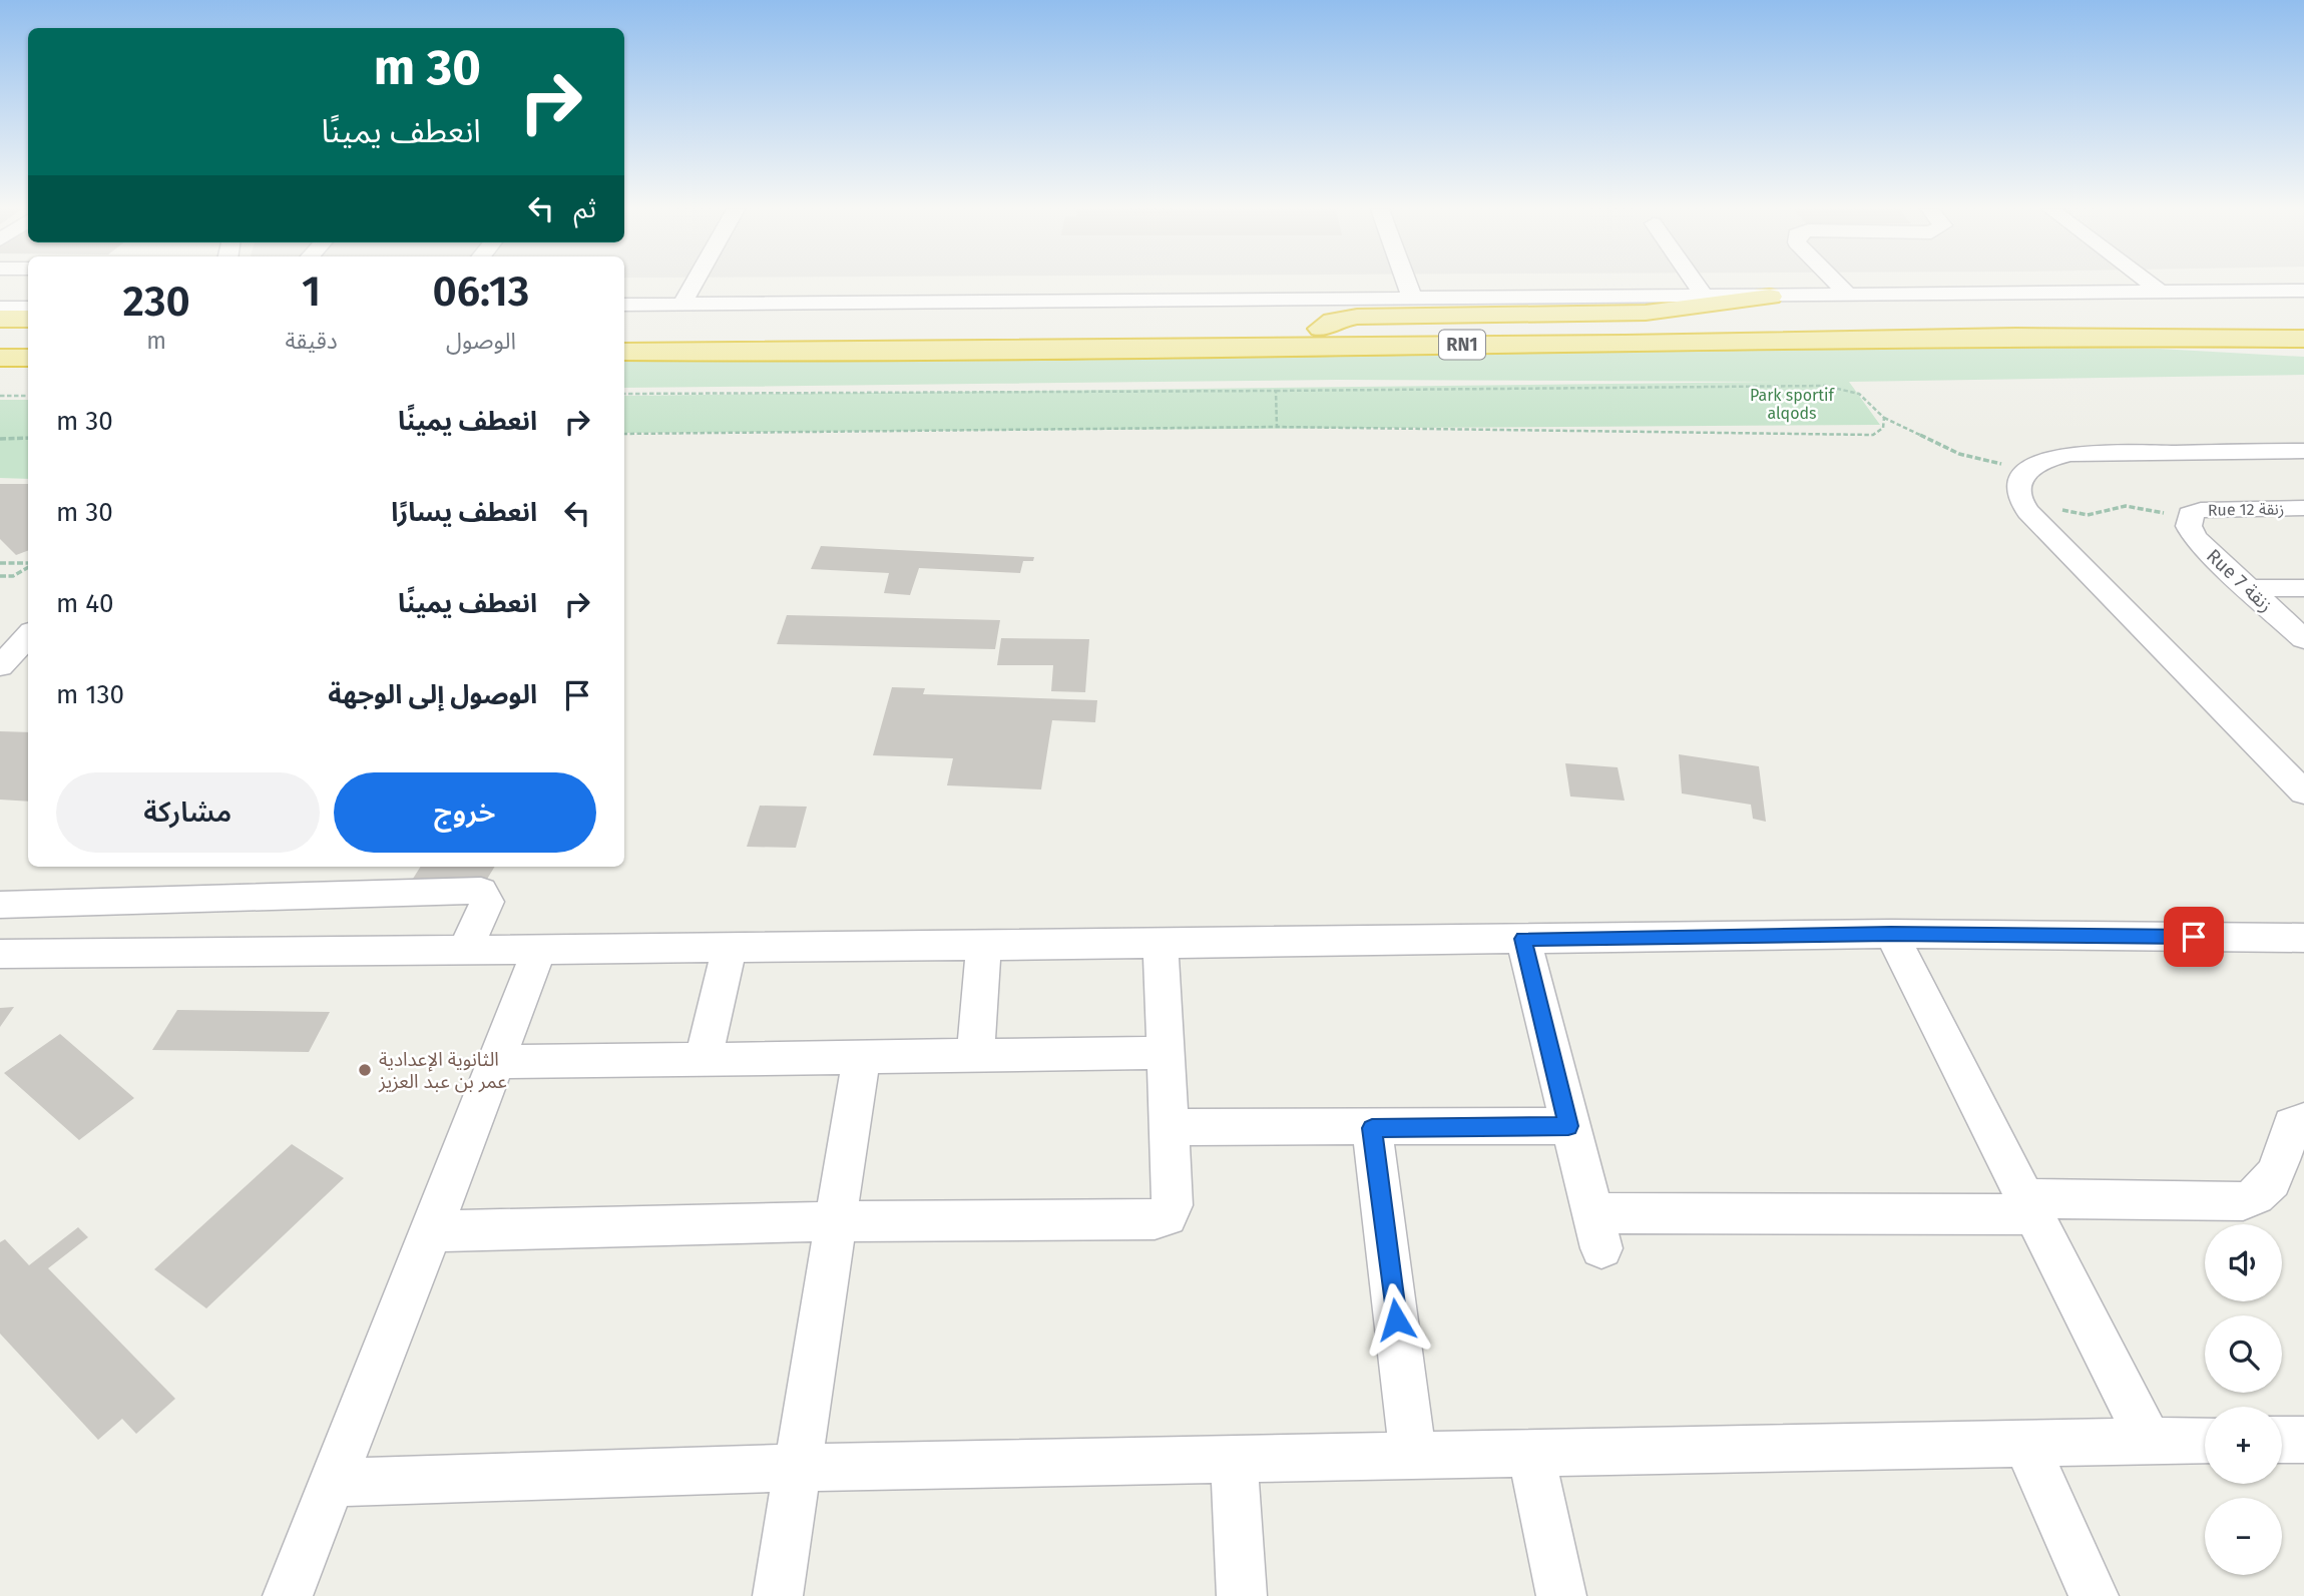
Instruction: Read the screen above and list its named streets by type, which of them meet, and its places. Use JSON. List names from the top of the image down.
{
  "streets": {
    "highway": ["RN1"],
    "street": ["Rue 12 زنقة", "Rue 7 زنقة"]
  },
  "crossings": [
    ["Rue 12 زنقة", "Rue 7 زنقة"]
  ],
  "parks": ["Park sportif alqods"],
  "places": ["الثانوية الإعدادية عمر بن عبد العزيز"],
  "page": {
    "turn": ["30 m", "انعطف يمينًا"],
    "then": "ثم",
    "eta": [
      "06:13",
      "الوصول",
      "1",
      "دقيقة",
      "230",
      "m"
    ],
    "list": [
      {
        "name": "انعطف يمينًا",
        "value": "30 m"
      },
      {
        "name": "انعطف يسارًا",
        "value": "30 m"
      },
      {
        "name": "انعطف يمينًا",
        "value": "40 m"
      },
      {
        "name": "الوصول إلى الوجهة",
        "value": "130 m"
      }
    ],
    "buttons": ["خروج", "مشاركة"],
    "map_buttons": ["+", "−"]
  }
}
